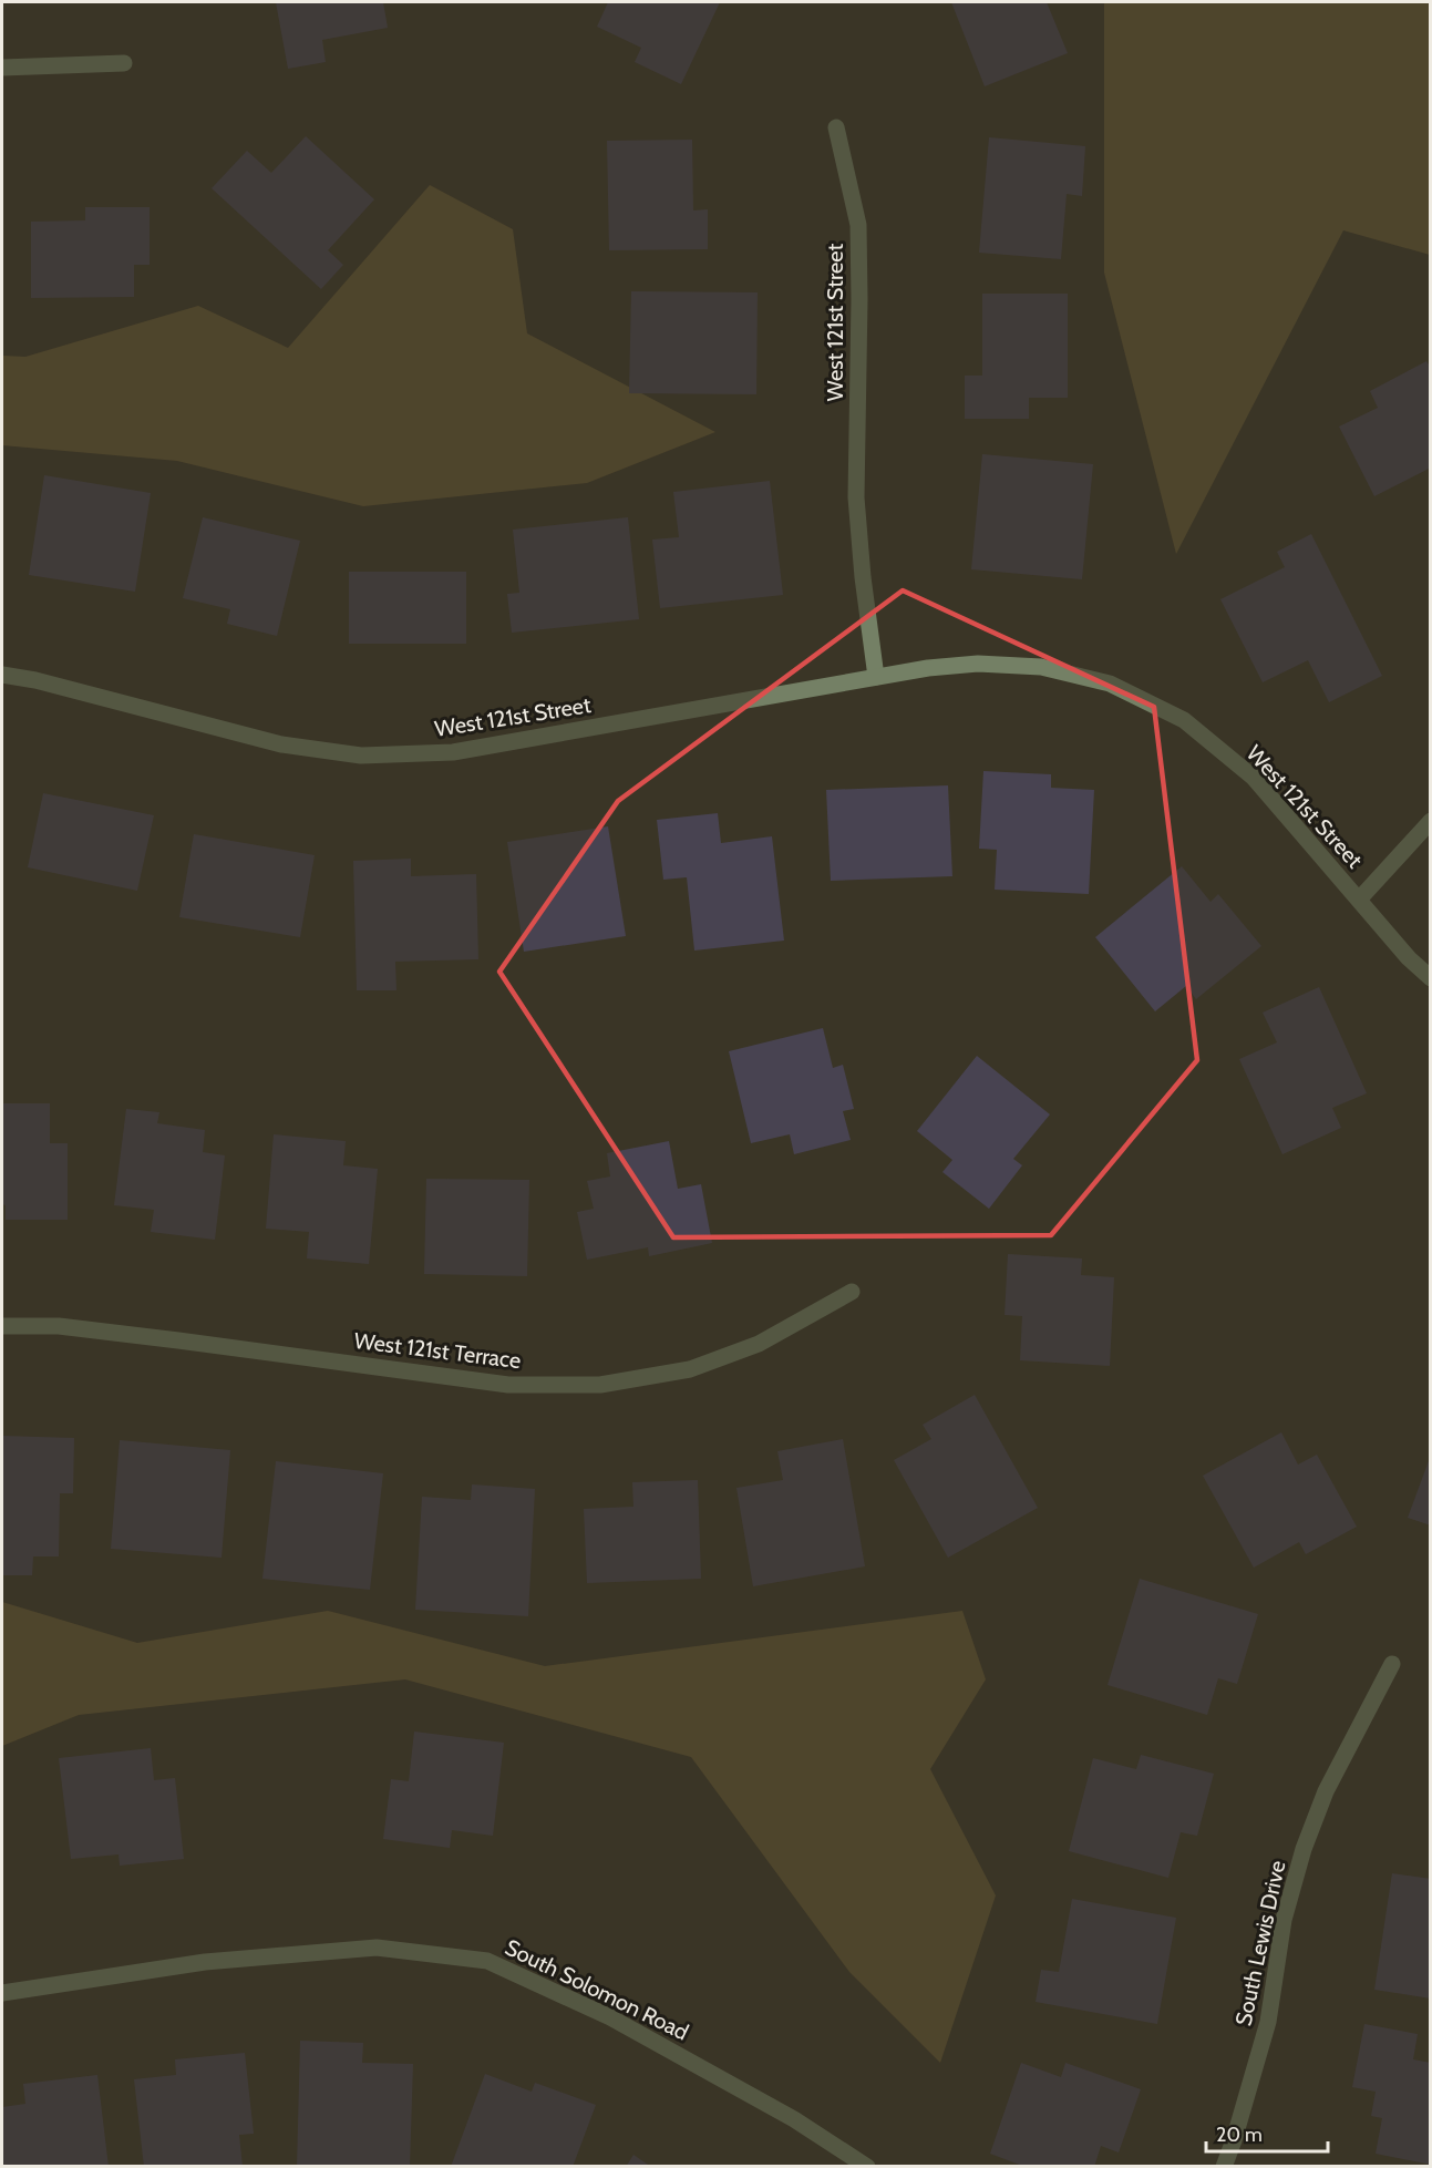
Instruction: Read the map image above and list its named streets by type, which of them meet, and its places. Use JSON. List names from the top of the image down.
{
  "streets": {
    "street": [
      "West 121st Street",
      "West 121st Terrace",
      "South Lewis Drive",
      "South Solomon Road"
    ]
  },
  "scale_bar": "20 m"
}
